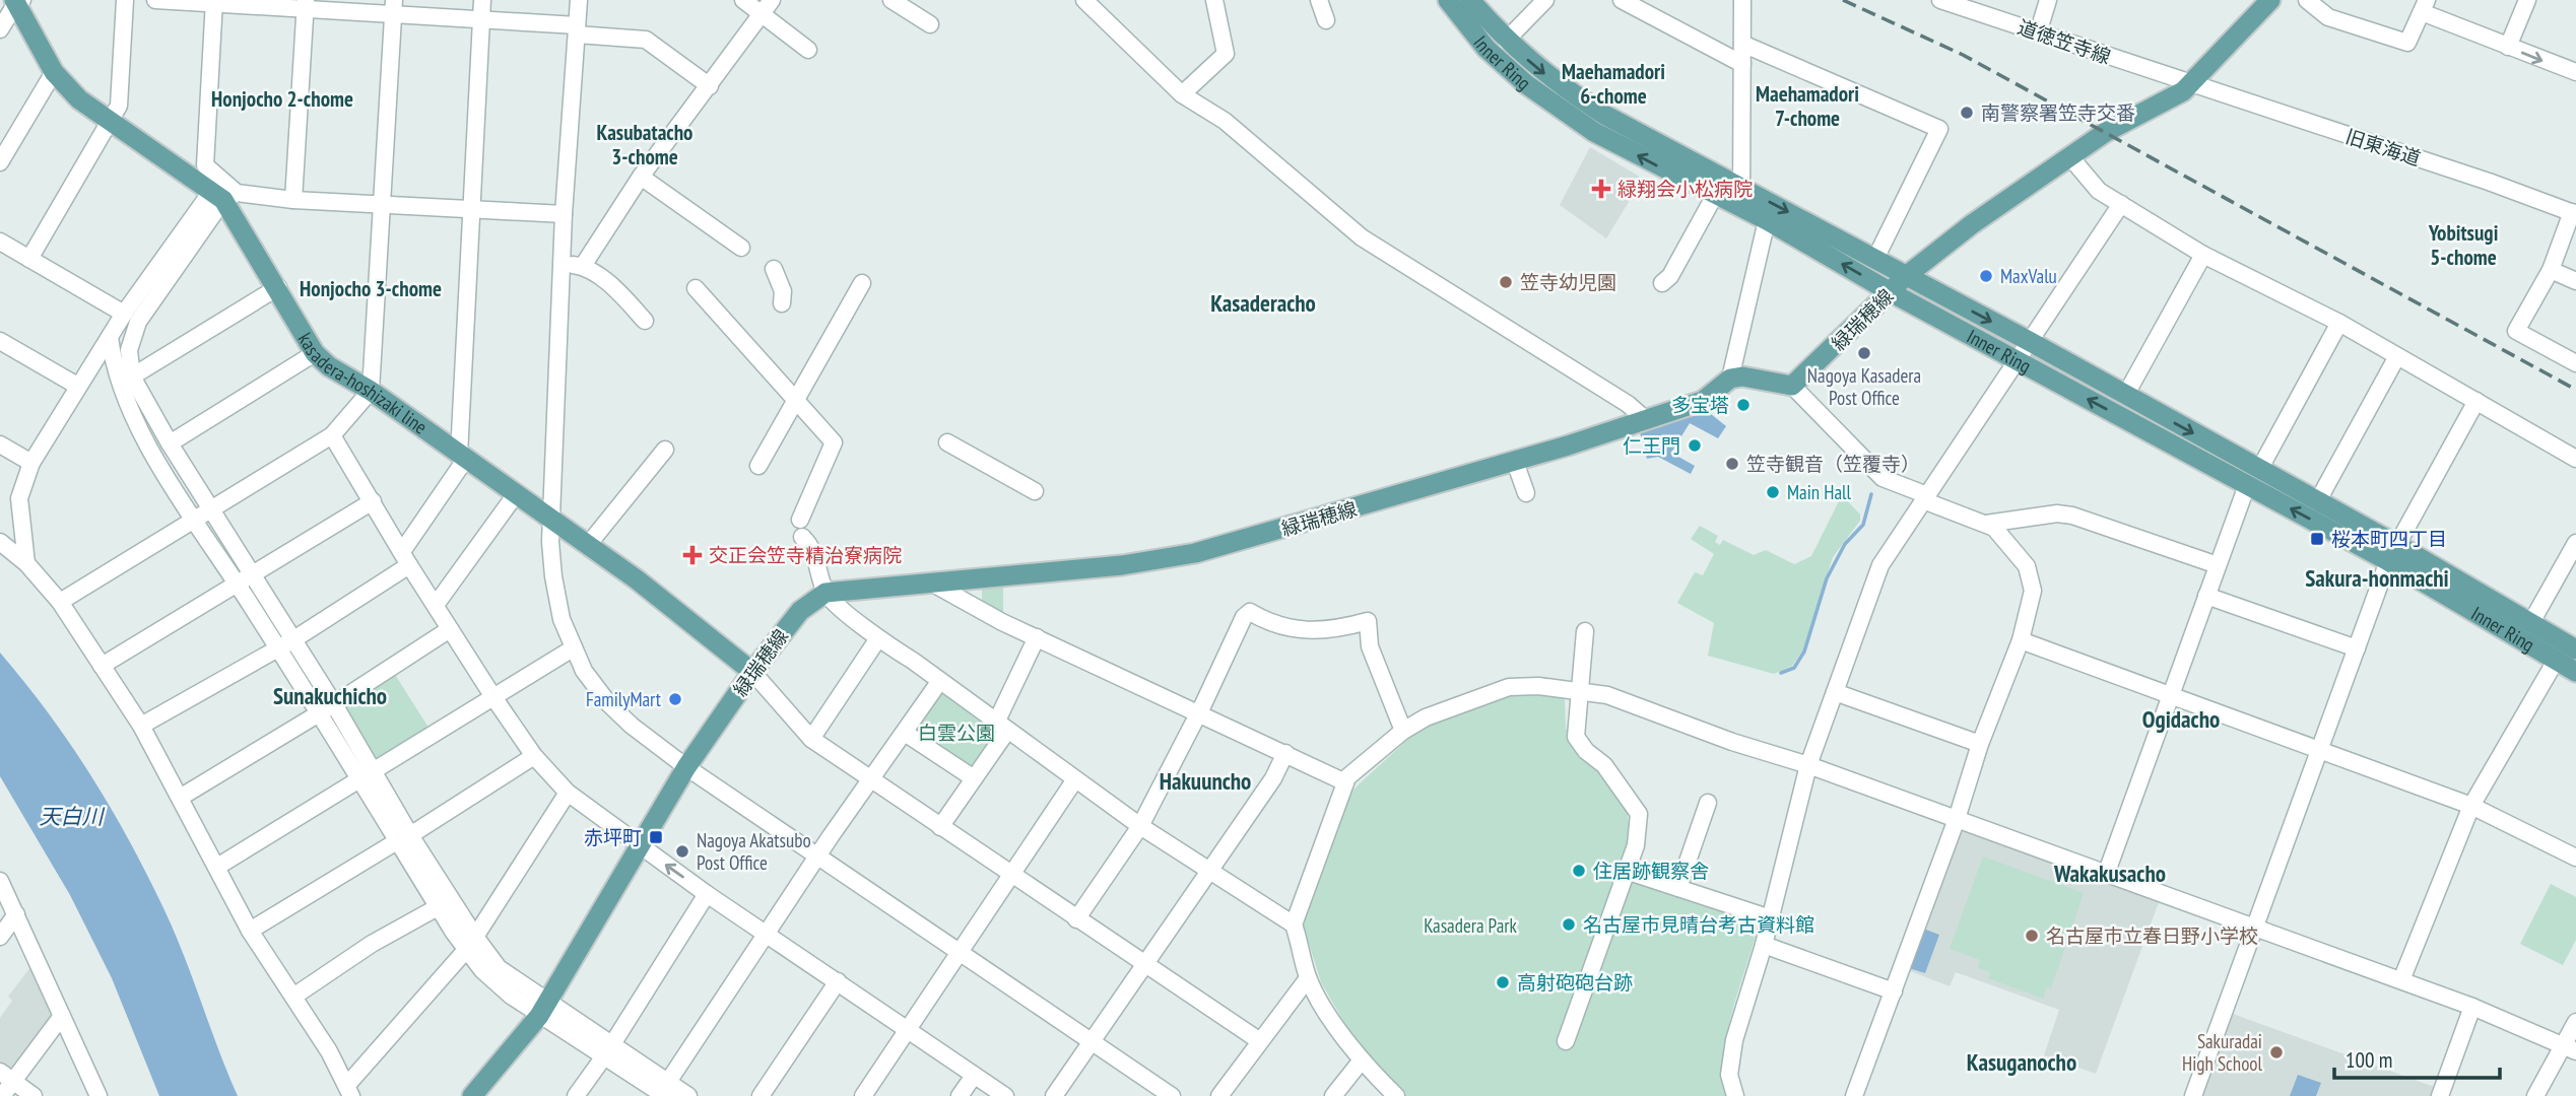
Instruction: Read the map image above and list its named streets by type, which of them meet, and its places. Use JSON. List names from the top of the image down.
{
  "streets": {
    "main road": ["Inner Ring", "緑瑞穂線", "kasadera-hoshizaki line"],
    "street": ["道徳笠寺線", "旧東海道"]
  },
  "crossings": [
    ["道徳笠寺線", "旧東海道"],
    ["道徳笠寺線", "緑瑞穂線"],
    ["Inner Ring", "緑瑞穂線"],
    ["旧東海道", "緑瑞穂線"],
    ["緑瑞穂線", "kasadera-hoshizaki line"]
  ],
  "districts": [
    "Maehamadori 6-chome",
    "Maehamadori 7-chome",
    "Honjocho 2-chome",
    "Kasubatacho 3-chome",
    "Yobitsugi 5-chome",
    "Honjocho 3-chome",
    "Kasaderacho",
    "Sakura-honmachi",
    "Sunakuchicho",
    "Ogidacho",
    "Hakuuncho",
    "Wakakusacho",
    "Kasuganocho"
  ],
  "water": ["天白川"],
  "parks": ["白雲公園", "Kasadera Park"],
  "places": {
    "other": [
      "南警察署笠寺交番",
      "MaxValu",
      "笠寺幼児園",
      "Nagoya Kasadera Post Office",
      "多宝塔",
      "仁王門",
      "笠寺観音（笠覆寺）",
      "Main Hall",
      "FamilyMart",
      "Nagoya Akatsubo Post Office",
      "住居跡観察舎",
      "名古屋市見晴台考古資料館",
      "名古屋市立春日野小学校",
      "高射砲砲台跡",
      "Sakuradai High School"
    ],
    "health": ["緑翔会小松病院", "交正会笠寺精治寮病院"],
    "transit": ["桜本町四丁目", "赤坪町"]
  },
  "scale_bar": "100 m"
}
